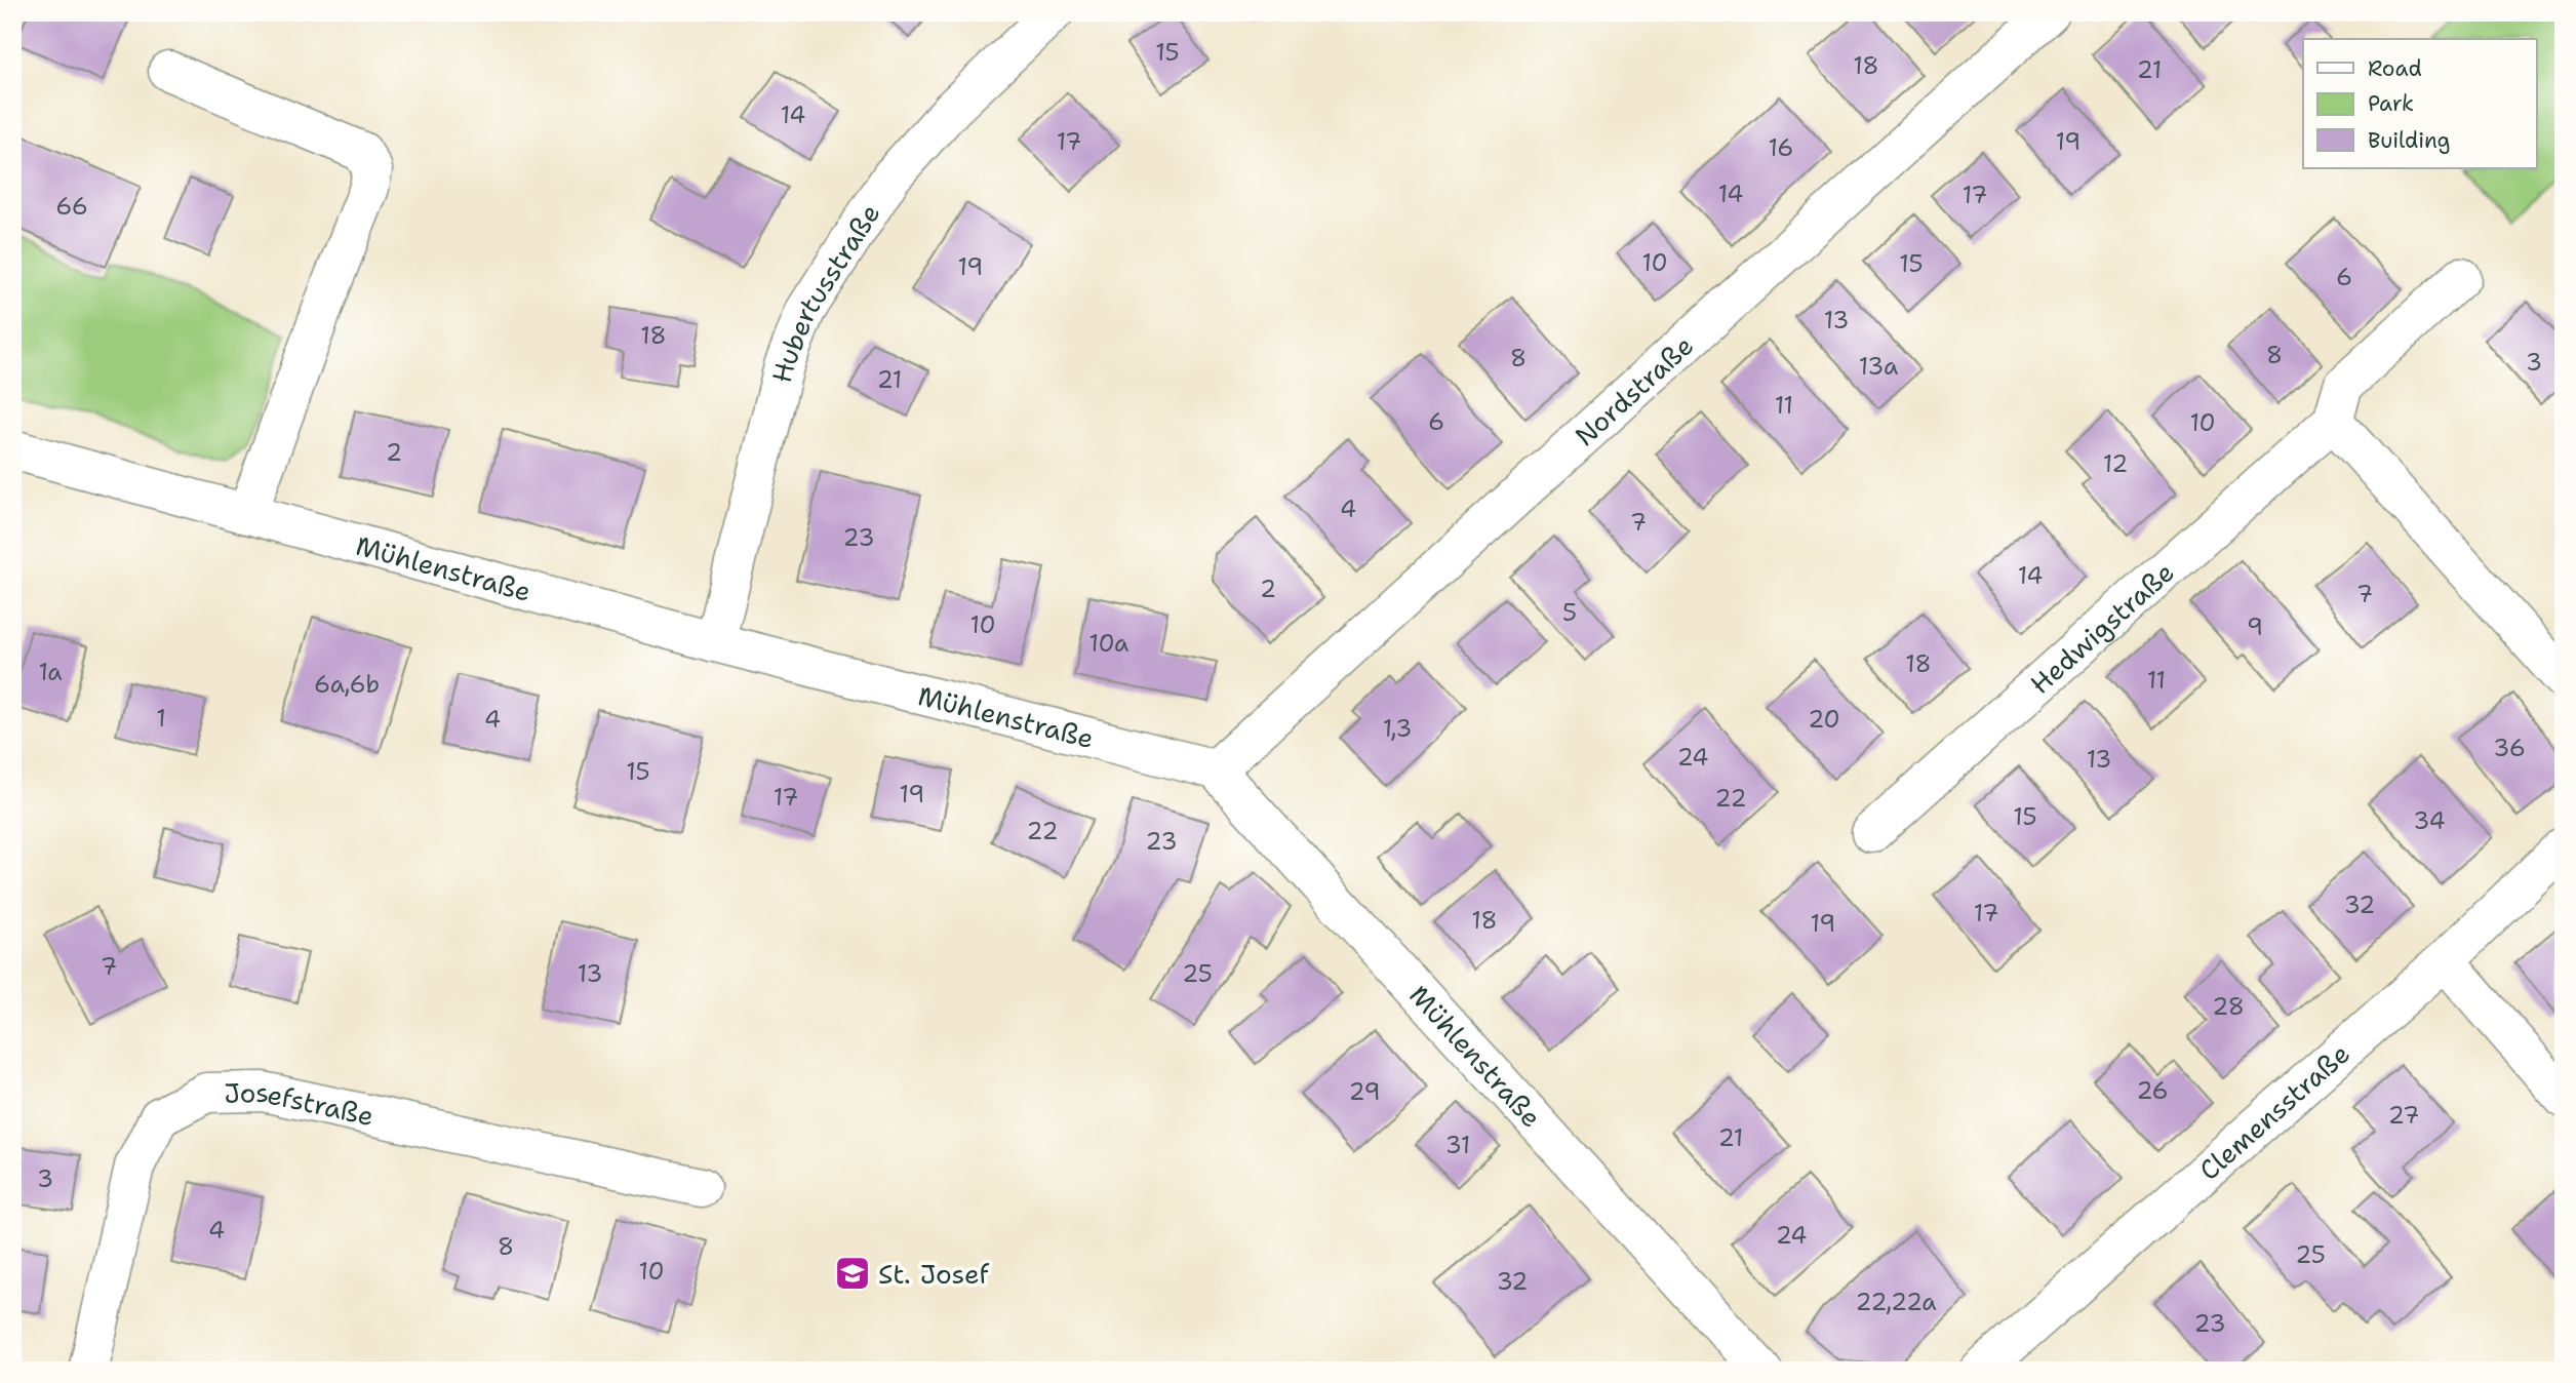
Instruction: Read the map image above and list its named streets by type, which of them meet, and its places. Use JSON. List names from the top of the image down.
{
  "streets": {
    "street": [
      "Hubertusstraße",
      "Nordstraße",
      "Mühlenstraße",
      "Hedwigstraße",
      "Josefstraße",
      "Clemensstraße"
    ]
  },
  "crossings": [
    ["Hubertusstraße", "Mühlenstraße"],
    ["Nordstraße", "Mühlenstraße"]
  ],
  "places": {
    "school or university": ["St. Josef"]
  },
  "house_numbers": [
    "15",
    "18",
    "21",
    "14",
    "17",
    "19",
    "16",
    "14",
    "17",
    "66",
    "10",
    "15",
    "19",
    "6",
    "13",
    "18",
    "8",
    "8",
    "3",
    "13a",
    "21",
    "11",
    "6",
    "10",
    "2",
    "12",
    "4",
    "7",
    "23",
    "14",
    "2",
    "7",
    "5",
    "10",
    "9",
    "10a",
    "18",
    "1a",
    "11",
    "6a,6b",
    "1",
    "4",
    "20",
    "1,3",
    "36",
    "24",
    "13",
    "15",
    "19",
    "17",
    "22",
    "15",
    "34",
    "22",
    "23",
    "32",
    "17",
    "18",
    "19",
    "7",
    "13",
    "25",
    "28",
    "26",
    "29",
    "27",
    "21",
    "31",
    "3",
    "4",
    "24",
    "8",
    "25",
    "10",
    "32",
    "22,22a",
    "23"
  ],
  "legend": ["Road", "Park", "Building"]
}
